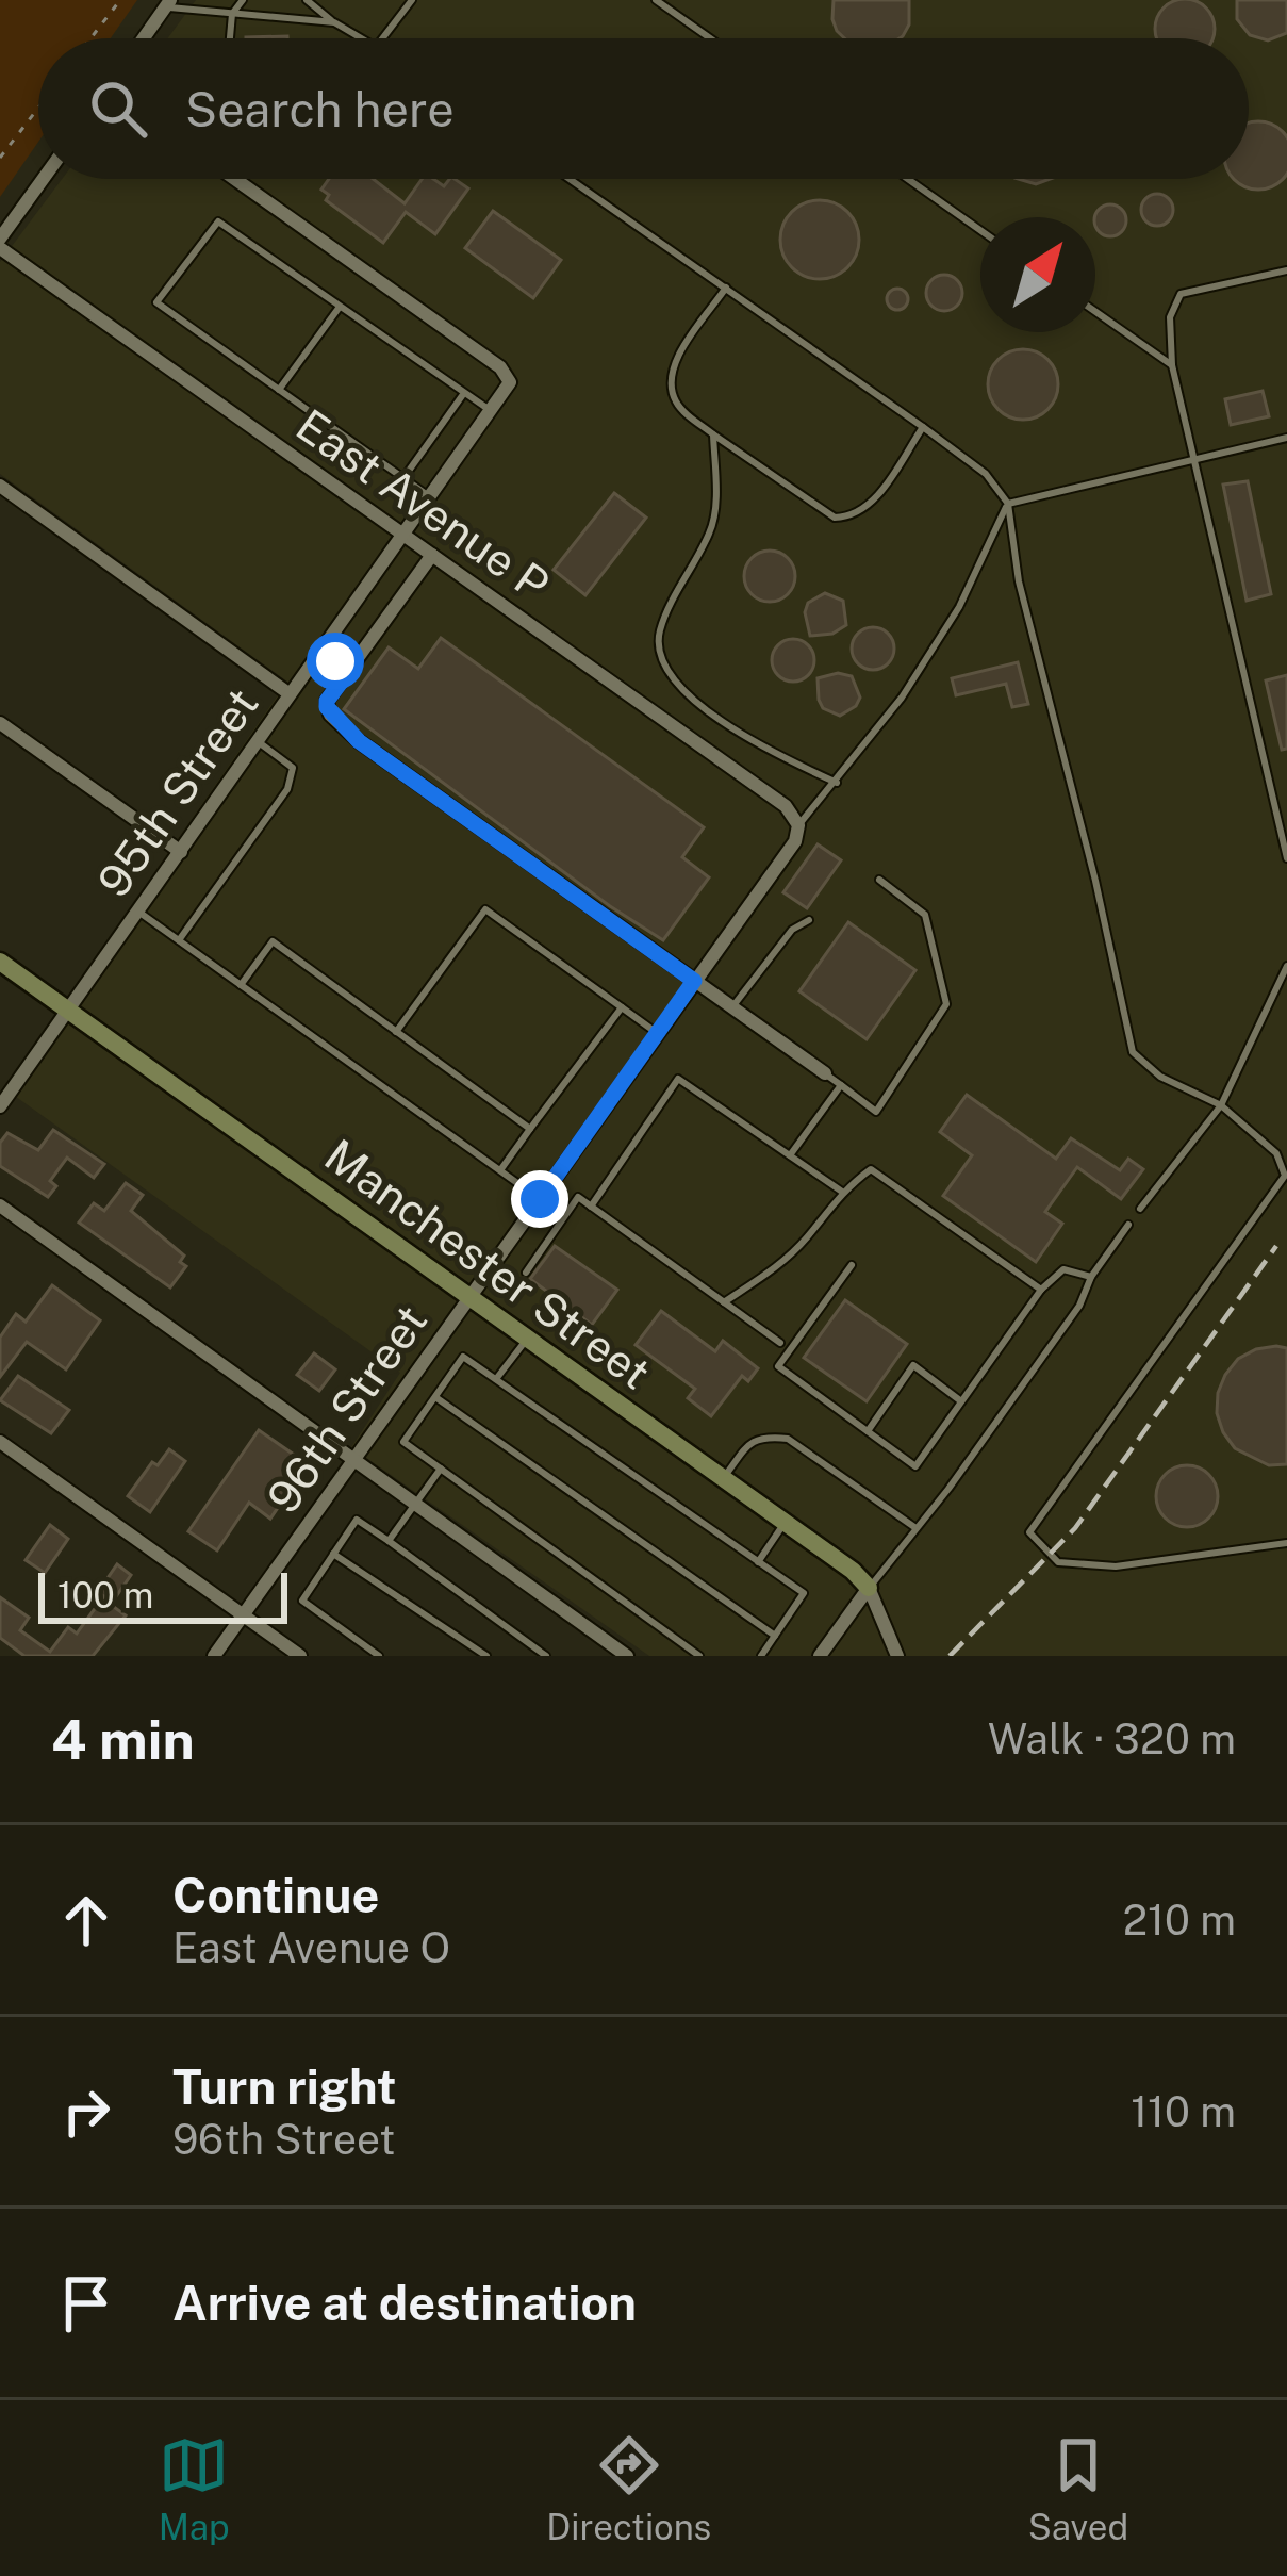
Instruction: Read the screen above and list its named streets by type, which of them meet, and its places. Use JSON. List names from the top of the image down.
{
  "streets": {
    "street": [
      "East Avenue P",
      "95th Street",
      "Manchester Street",
      "96th Street"
    ]
  },
  "crossings": [
    ["East Avenue P", "95th Street"],
    ["East Avenue P", "96th Street"],
    ["95th Street", "Manchester Street"],
    ["Manchester Street", "96th Street"]
  ],
  "scale_bar": "100 m",
  "north": "top right",
  "page": {
    "search": "Search here",
    "scale": "100 m",
    "heading": ["4 min", "Walk · 320 m"],
    "list": [
      ["Continue", "East Avenue O", "210 m"],
      ["Turn right", "96th Street", "110 m"],
      "Arrive at destination"
    ],
    "nav": ["Map", "Directions", "Saved"]
  }
}
